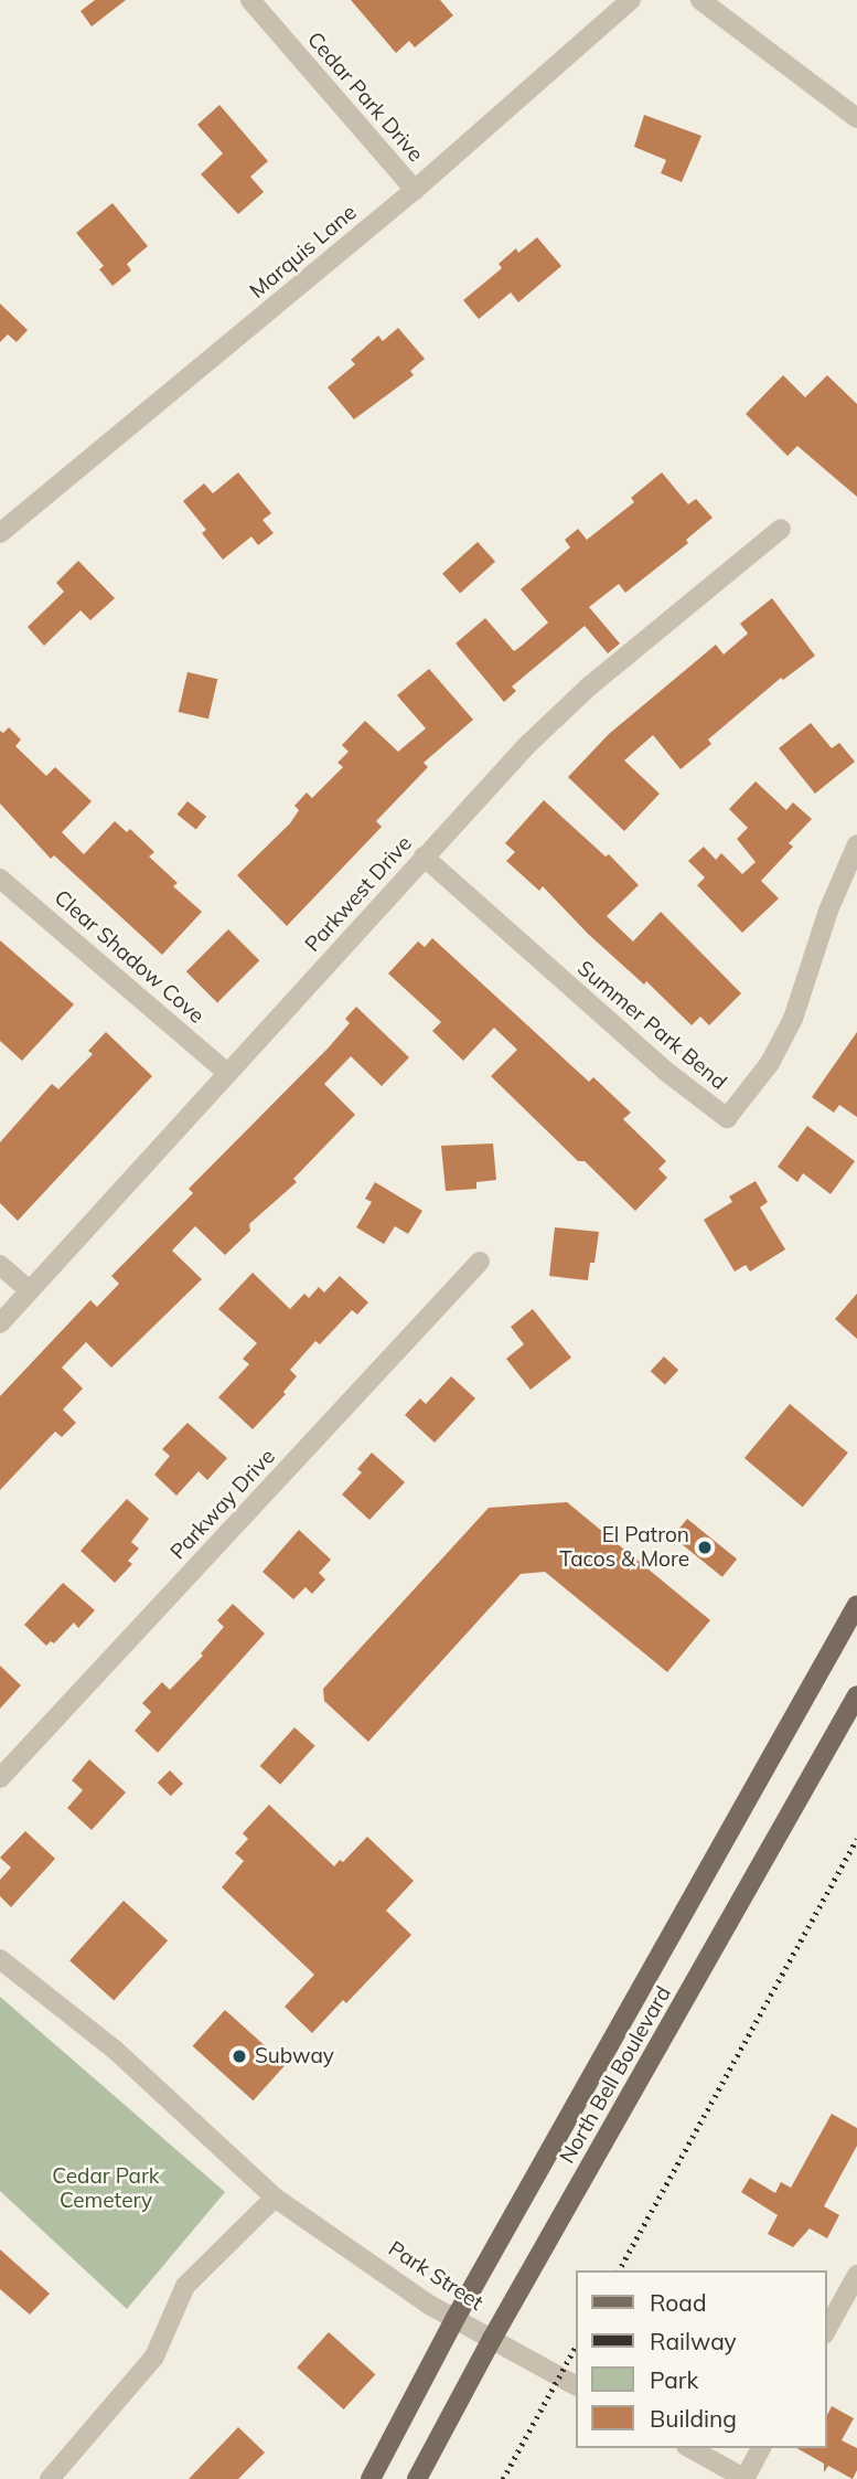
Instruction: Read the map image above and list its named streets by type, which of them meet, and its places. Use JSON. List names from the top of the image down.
{
  "streets": {
    "main road": ["North Bell Boulevard"],
    "street": [
      "Cedar Park Drive",
      "Marquis Lane",
      "Parkwest Drive",
      "Clear Shadow Cove",
      "Summer Park Bend",
      "Parkway Drive",
      "Park Street"
    ]
  },
  "crossings": [
    ["Cedar Park Drive", "Marquis Lane"],
    ["Parkwest Drive", "Clear Shadow Cove"],
    ["Parkwest Drive", "Summer Park Bend"],
    ["North Bell Boulevard", "Park Street"]
  ],
  "parks": ["Cedar Park Cemetery"],
  "places": ["El Patron Tacos & More", "Subway"],
  "legend": [
    "Road",
    "Railway",
    "Park",
    "Building"
  ]
}
